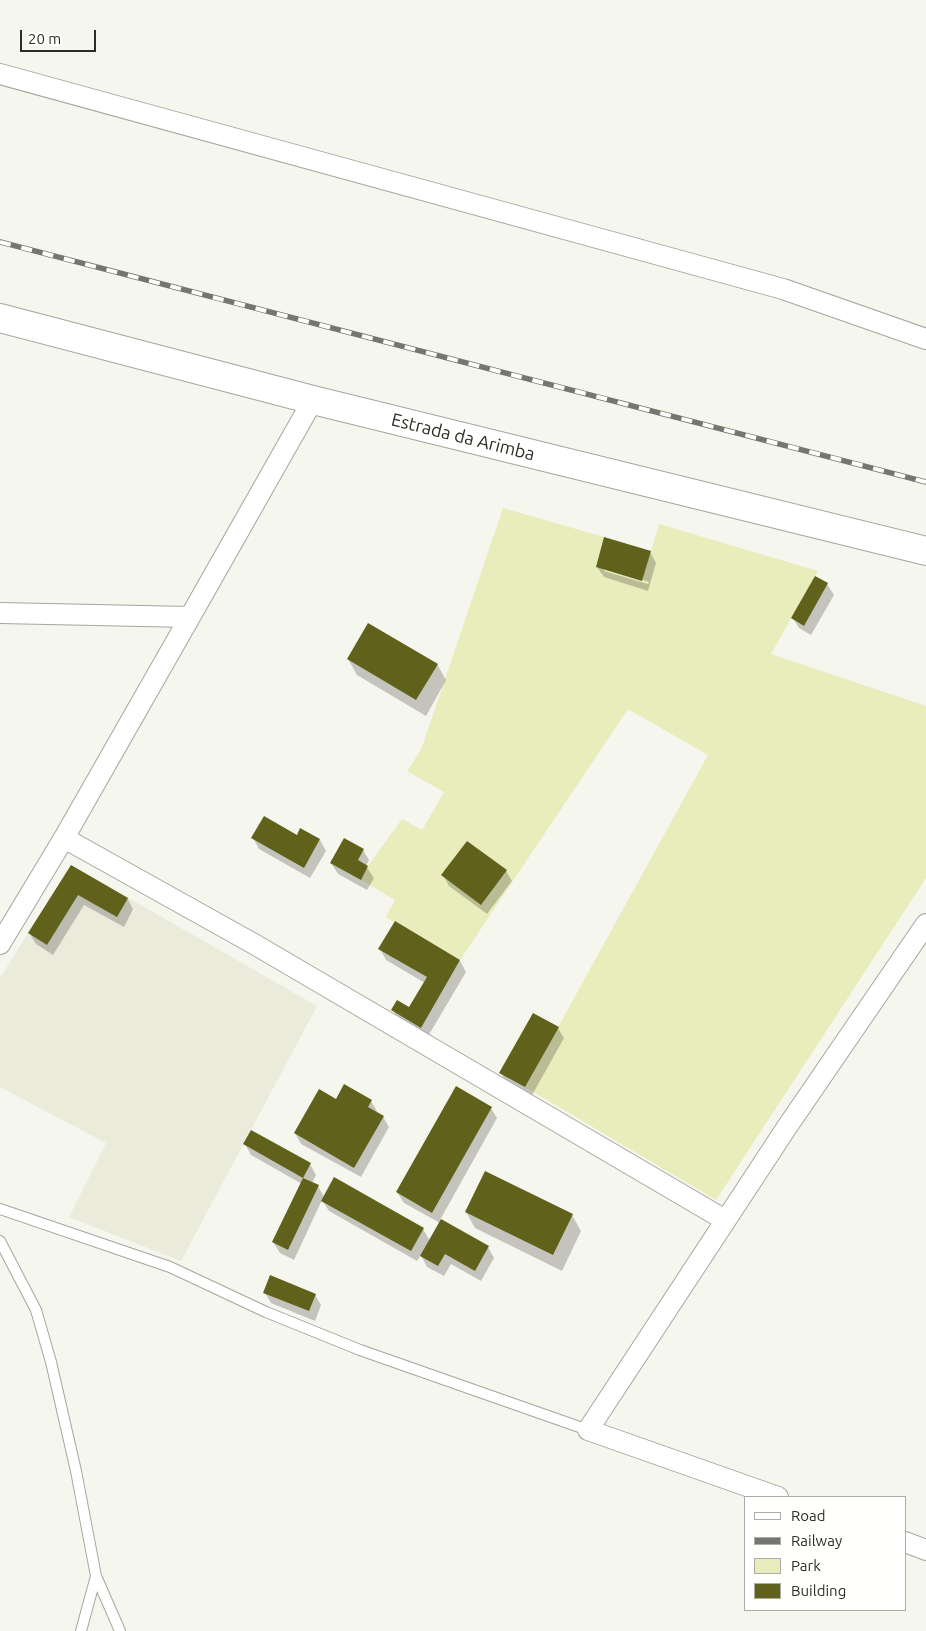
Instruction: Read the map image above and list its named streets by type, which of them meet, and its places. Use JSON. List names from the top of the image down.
{
  "streets": {
    "main road": ["Estrada da Arimba"]
  },
  "legend": [
    "Road",
    "Railway",
    "Park",
    "Building"
  ],
  "scale_bar": "20 m"
}
